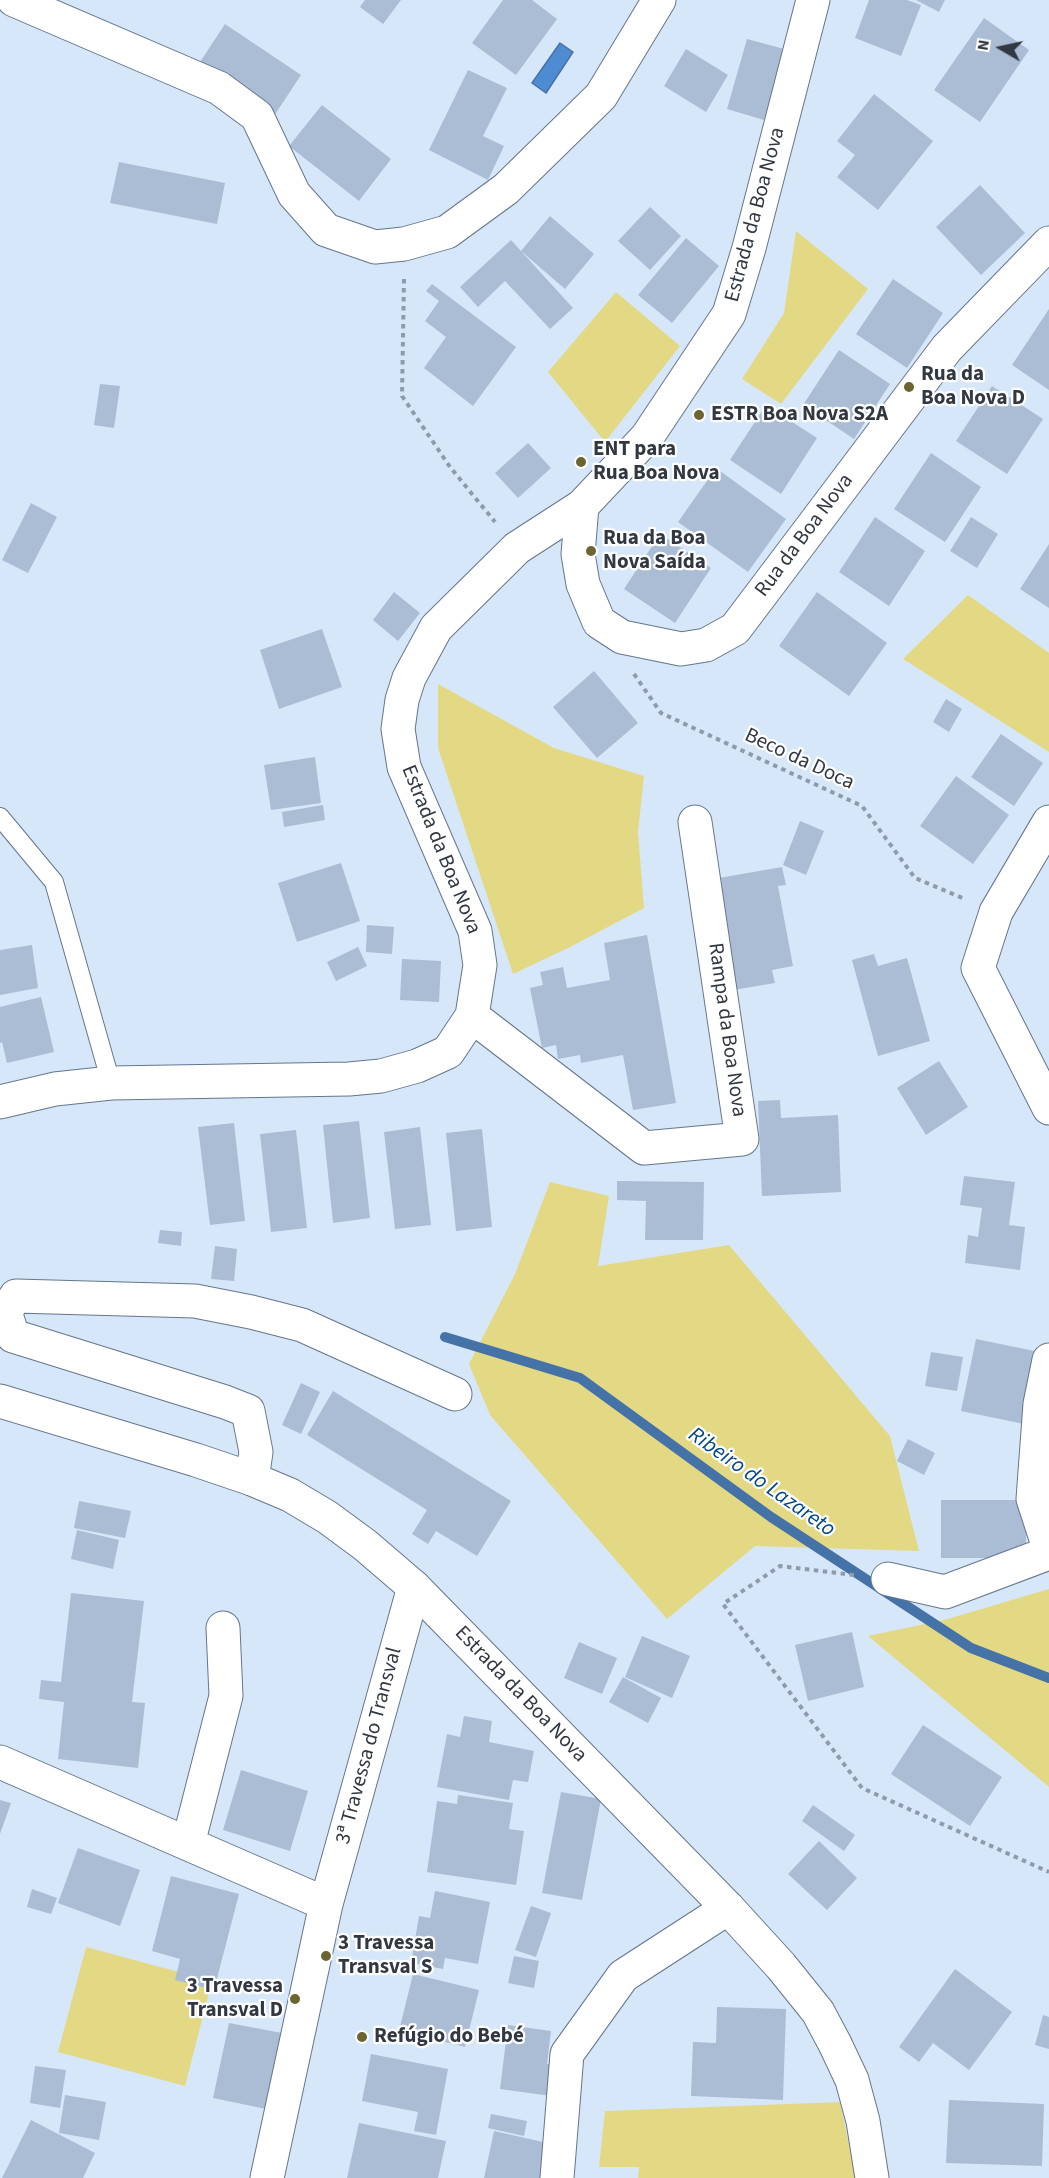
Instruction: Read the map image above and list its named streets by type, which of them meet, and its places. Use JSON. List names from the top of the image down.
{
  "streets": {
    "street": [
      "Estrada da Boa Nova",
      "Rua da Boa Nova",
      "Rampa da Boa Nova",
      "3ª Travessa do Transval"
    ],
    "path": ["Beco da Doca"]
  },
  "crossings": [
    ["Estrada da Boa Nova", "Rua da Boa Nova"],
    ["Estrada da Boa Nova", "Rampa da Boa Nova"],
    ["Estrada da Boa Nova", "3ª Travessa do Transval"]
  ],
  "water": ["Ribeiro do Lazareto"],
  "places": [
    "Rua da Boa Nova D",
    "ESTR Boa Nova S2A",
    "ENT para Rua Boa Nova",
    "Rua da Boa Nova Saída",
    "3 Travessa Transval S",
    "3 Travessa Transval D",
    "Refúgio do Bebé"
  ],
  "north": "left"
}
